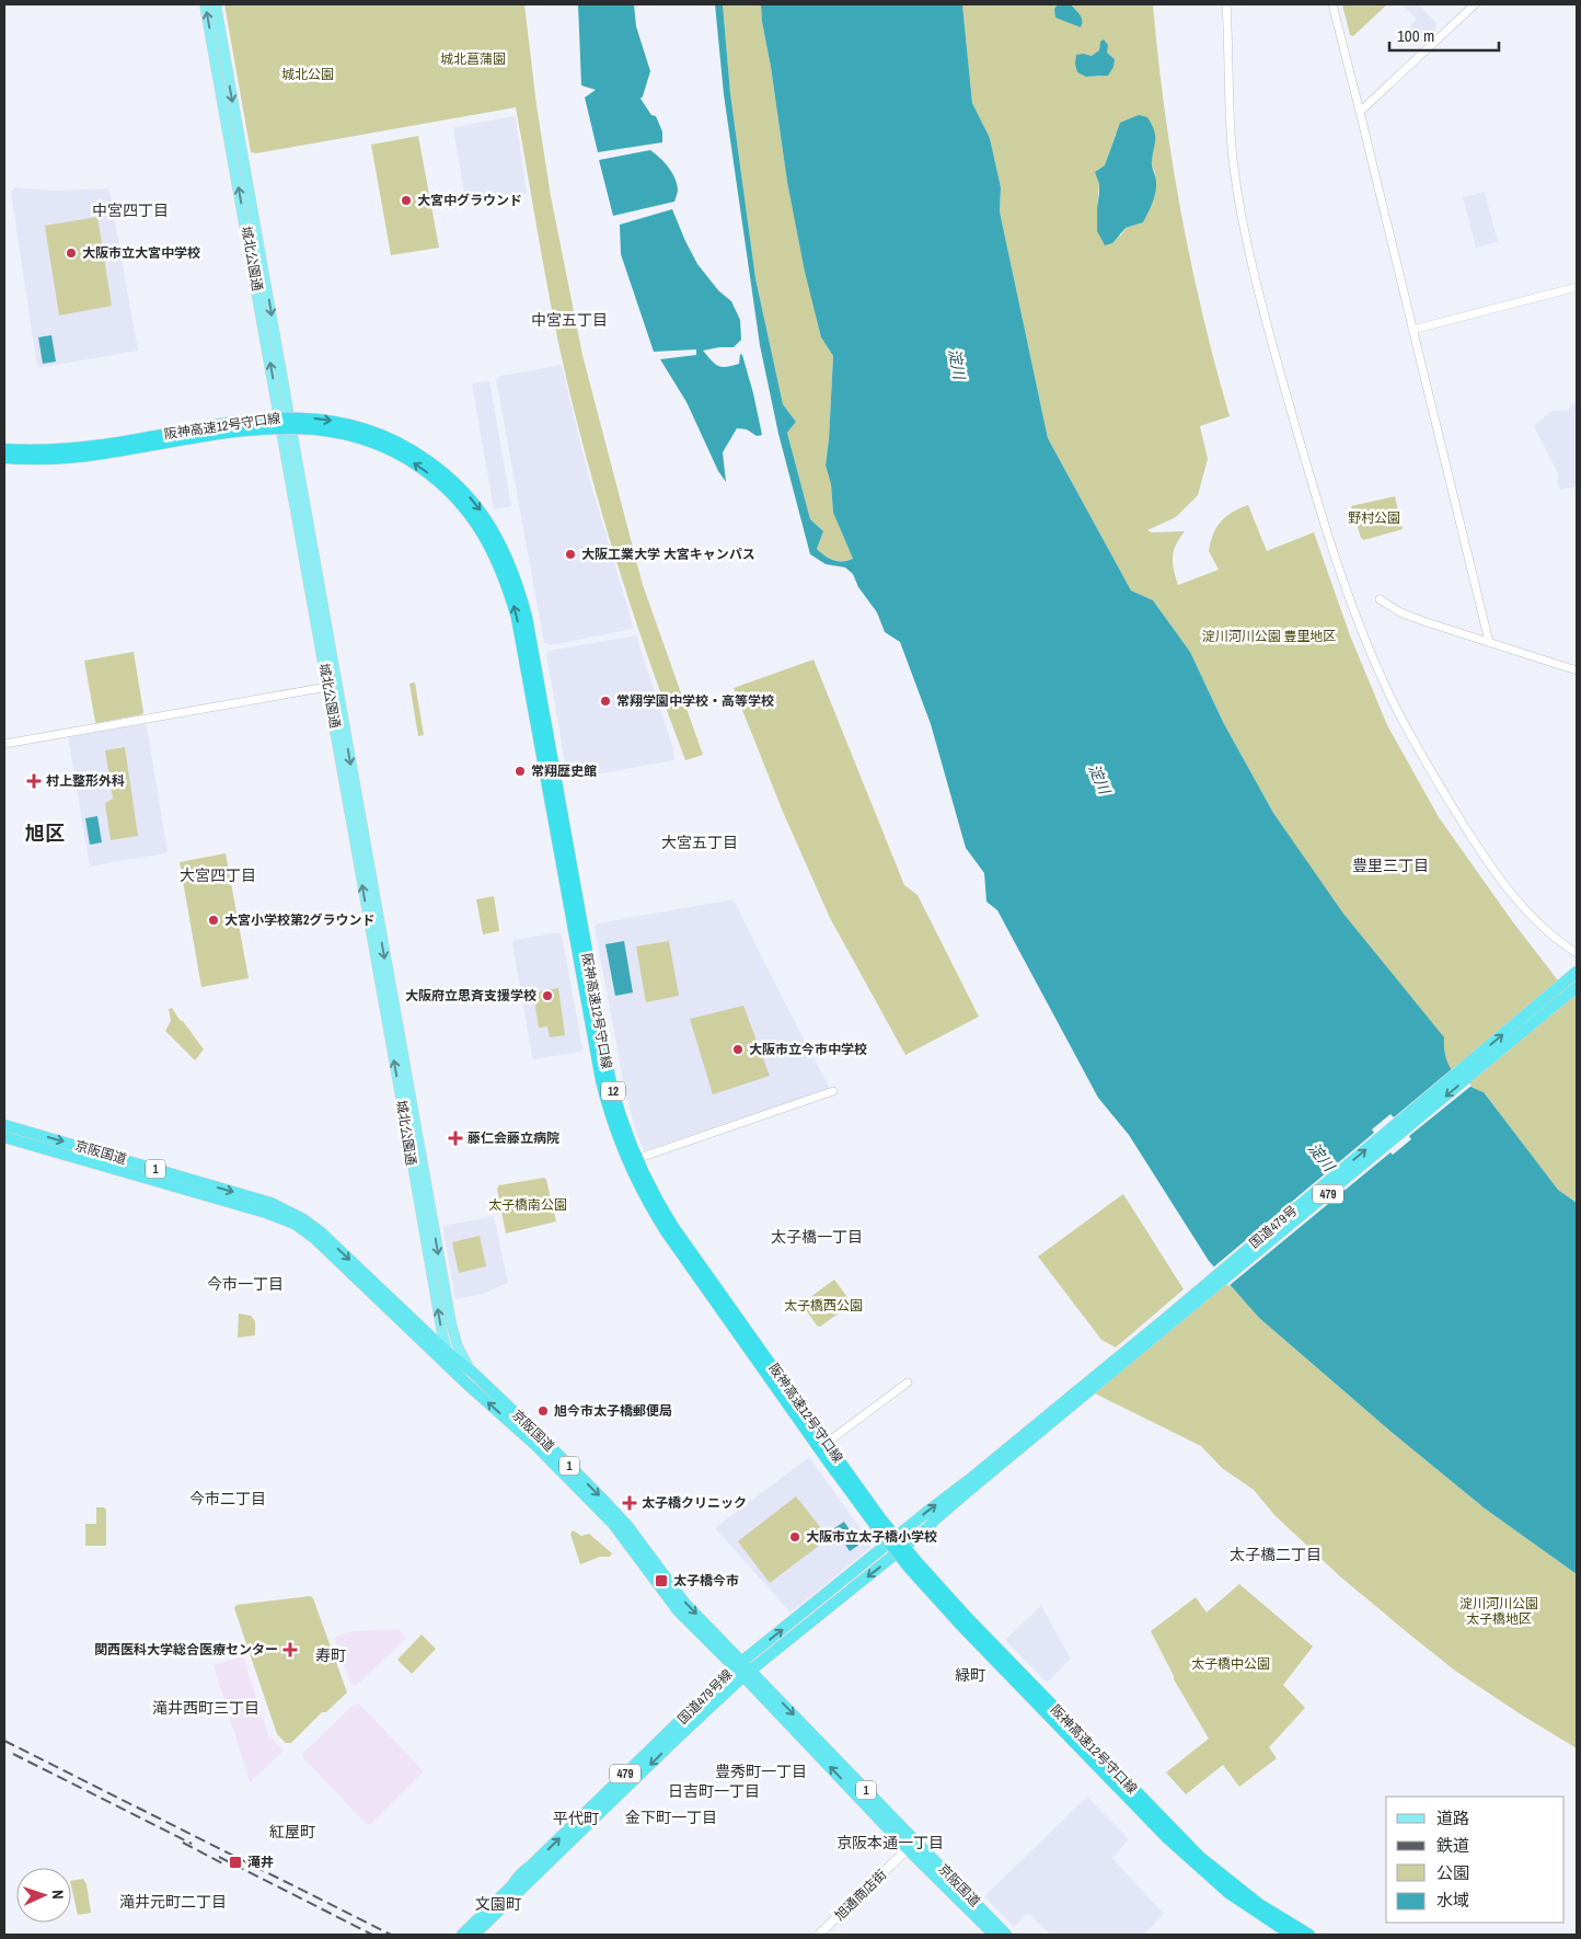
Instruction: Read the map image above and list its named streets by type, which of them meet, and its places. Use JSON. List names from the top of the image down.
{
  "streets": {
    "highway": [
      "阪神高速12号守口線",
      "12",
      "京阪国道",
      "1",
      "479",
      "国道479号",
      "国道479号線"
    ],
    "main road": ["城北公園通", "旭通商店街"]
  },
  "crossings": [
    ["城北公園通", "京阪国道"],
    ["京阪国道", "国道479号線"],
    ["京阪国道", "旭通商店街"],
    ["国道479号", "国道479号線"]
  ],
  "districts": [
    "中宮四丁目",
    "中宮五丁目",
    "旭区",
    "大宮五丁目",
    "豊里三丁目",
    "大宮四丁目",
    "太子橋一丁目",
    "今市一丁目",
    "今市二丁目",
    "太子橋二丁目",
    "寿町",
    "緑町",
    "滝井西町三丁目",
    "豊秀町一丁目",
    "日吉町一丁目",
    "金下町一丁目",
    "平代町",
    "紅屋町",
    "京阪本通一丁目",
    "滝井元町二丁目",
    "文園町"
  ],
  "water": ["淀川"],
  "parks": [
    "城北菖蒲園",
    "城北公園",
    "野村公園",
    "淀川河川公園 豊里地区",
    "太子橋南公園",
    "太子橋西公園",
    "淀川河川公園 太子橋地区",
    "太子橋中公園"
  ],
  "places": {
    "other": [
      "大宮中グラウンド",
      "大阪市立大宮中学校",
      "大阪工業大学 大宮キャンパス",
      "常翔学園中学校・高等学校",
      "常翔歴史館",
      "大宮小学校第2グラウンド",
      "大阪府立思斉支援学校",
      "大阪市立今市中学校",
      "旭今市太子橋郵便局",
      "大阪市立太子橋小学校"
    ],
    "health": [
      "村上整形外科",
      "藤仁会藤立病院",
      "太子橋クリニック",
      "関西医科大学総合医療センター"
    ],
    "transit": ["太子橋今市", "滝井"]
  },
  "legend": [
    "道路",
    "鉄道",
    "公園",
    "水域"
  ],
  "scale_bar": "100 m",
  "north": "right"
}
